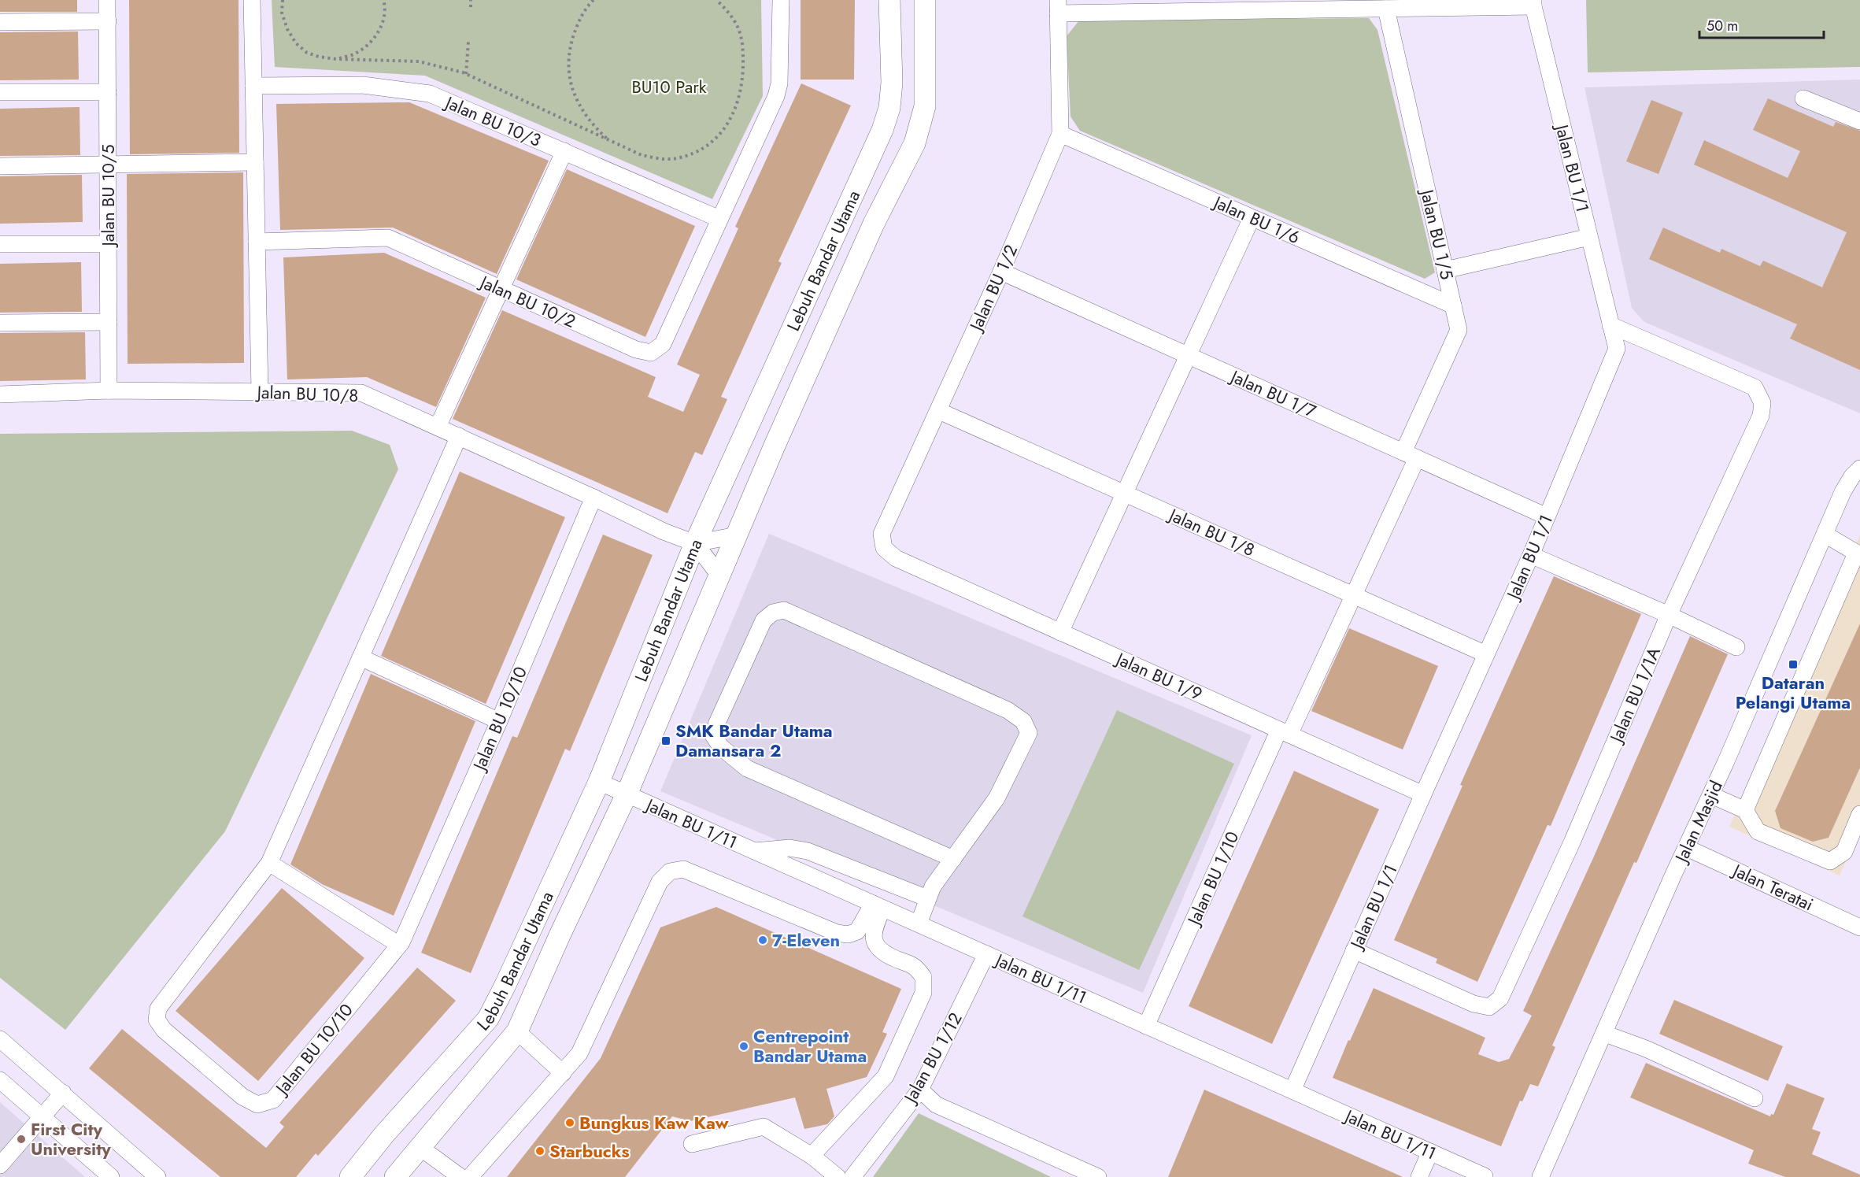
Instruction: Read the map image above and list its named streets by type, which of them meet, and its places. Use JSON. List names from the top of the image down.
{
  "streets": {
    "main road": ["Lebuh Bandar Utama"],
    "street": [
      "Jalan BU 10/3",
      "Jalan BU 1/1",
      "Jalan BU 10/5",
      "Jalan BU 1/6",
      "Jalan BU 1/5",
      "Jalan BU 1/2",
      "Jalan BU 10/2",
      "Jalan BU 10/8",
      "Jalan BU 1/7",
      "Jalan BU 1/8",
      "Jalan BU 1/9",
      "Jalan BU 1/1A",
      "Jalan BU 10/10",
      "Jalan Masjid",
      "Jalan BU 1/11",
      "Jalan BU 1/10",
      "Jalan Teratai",
      "Jalan BU 1/12"
    ]
  },
  "crossings": [
    ["Jalan BU 10/3", "Jalan BU 10/2"],
    ["Jalan BU 1/1", "Jalan BU 1/7"],
    ["Jalan BU 1/1", "Jalan BU 1/8"],
    ["Jalan BU 1/1", "Jalan BU 1/9"],
    ["Jalan BU 1/1", "Jalan BU 1/1A"],
    ["Jalan BU 1/1", "Jalan BU 1/11"],
    ["Jalan BU 10/5", "Jalan BU 10/8"],
    ["Jalan BU 1/6", "Jalan BU 1/5"],
    ["Jalan BU 1/6", "Jalan BU 1/2"],
    ["Jalan BU 1/5", "Jalan BU 1/7"],
    ["Jalan BU 1/5", "Jalan BU 1/8"],
    ["Jalan BU 1/5", "Jalan BU 1/10"],
    ["Lebuh Bandar Utama", "Jalan BU 1/11"],
    ["Jalan BU 1/2", "Jalan BU 1/7"],
    ["Jalan BU 1/2", "Jalan BU 1/8"],
    ["Jalan BU 1/2", "Jalan BU 1/9"],
    ["Jalan BU 10/8", "Jalan BU 10/10"],
    ["Jalan BU 1/8", "Jalan BU 1/10"],
    ["Jalan BU 1/9", "Jalan BU 1/10"],
    ["Jalan Masjid", "Jalan Teratai"],
    ["Jalan BU 1/11", "Jalan BU 1/10"],
    ["Jalan BU 1/11", "Jalan BU 1/12"]
  ],
  "parks": ["BU10 Park"],
  "places": {
    "transit": ["Dataran Pelangi Utama", "SMK Bandar Utama Damansara 2"],
    "other": [
      "7-Eleven",
      "Centrepoint Bandar Utama",
      "Bungkus Kaw Kaw",
      "First City University",
      "Starbucks"
    ]
  },
  "scale_bar": "50 m"
}
